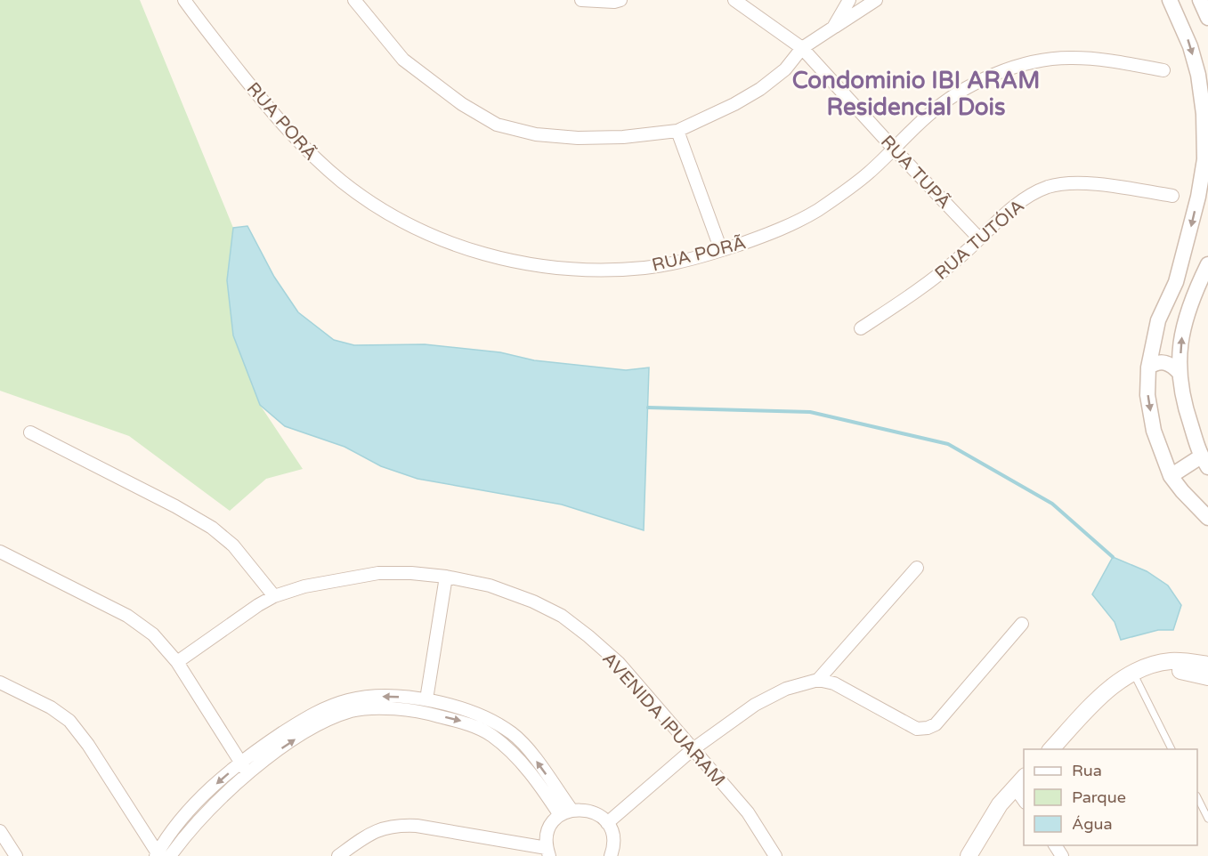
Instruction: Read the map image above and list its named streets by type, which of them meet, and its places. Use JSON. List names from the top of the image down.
{
  "streets": {
    "street": [
      "RUA PORÃ",
      "RUA TUPÃ",
      "RUA TUTÓIA",
      "AVENIDA IPUARAM"
    ]
  },
  "crossings": [
    ["RUA PORÃ", "RUA TUPÃ"],
    ["RUA TUPÃ", "RUA TUTÓIA"]
  ],
  "districts": ["Condominio IBI ARAM Residencial Dois"],
  "legend": ["Rua", "Parque", "Água"]
}
